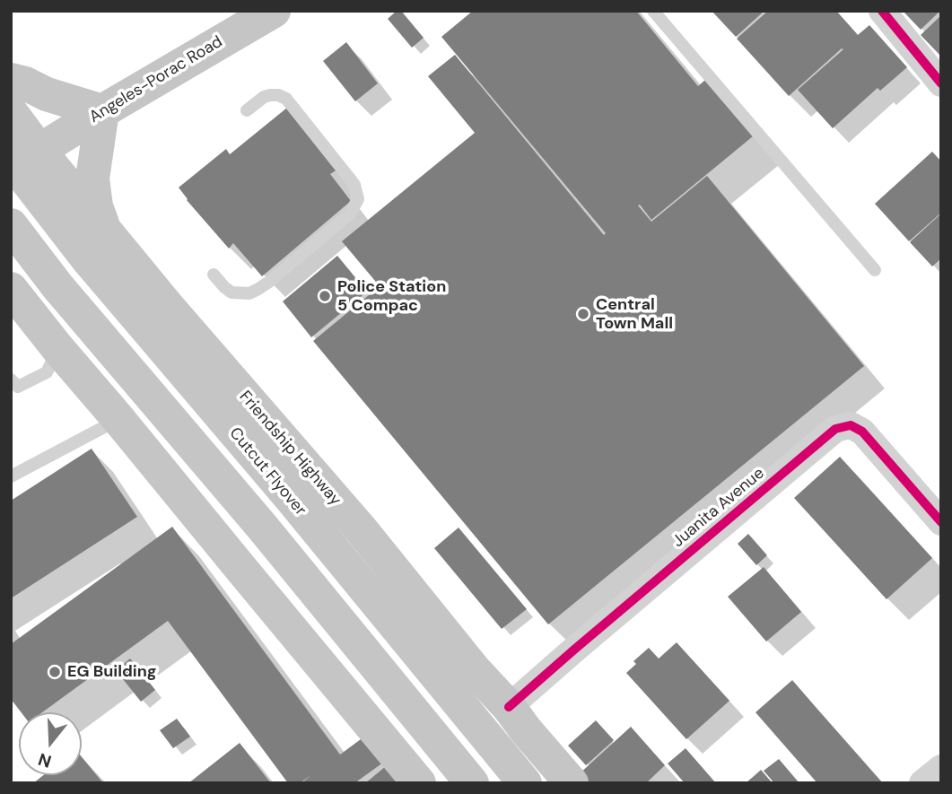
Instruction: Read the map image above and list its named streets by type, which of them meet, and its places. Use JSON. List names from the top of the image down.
{
  "streets": {
    "main road": ["Angeles-Porac Road", "Friendship Highway", "Cutcut Flyover"],
    "street": ["Juanita Avenue"]
  },
  "crossings": [
    ["Angeles-Porac Road", "Friendship Highway"],
    ["Angeles-Porac Road", "Cutcut Flyover"],
    ["Friendship Highway", "Cutcut Flyover"],
    ["Friendship Highway", "Juanita Avenue"]
  ],
  "places": ["Police Station 5 Compac", "Central Town Mall", "EG Building"],
  "north": "bottom"
}
